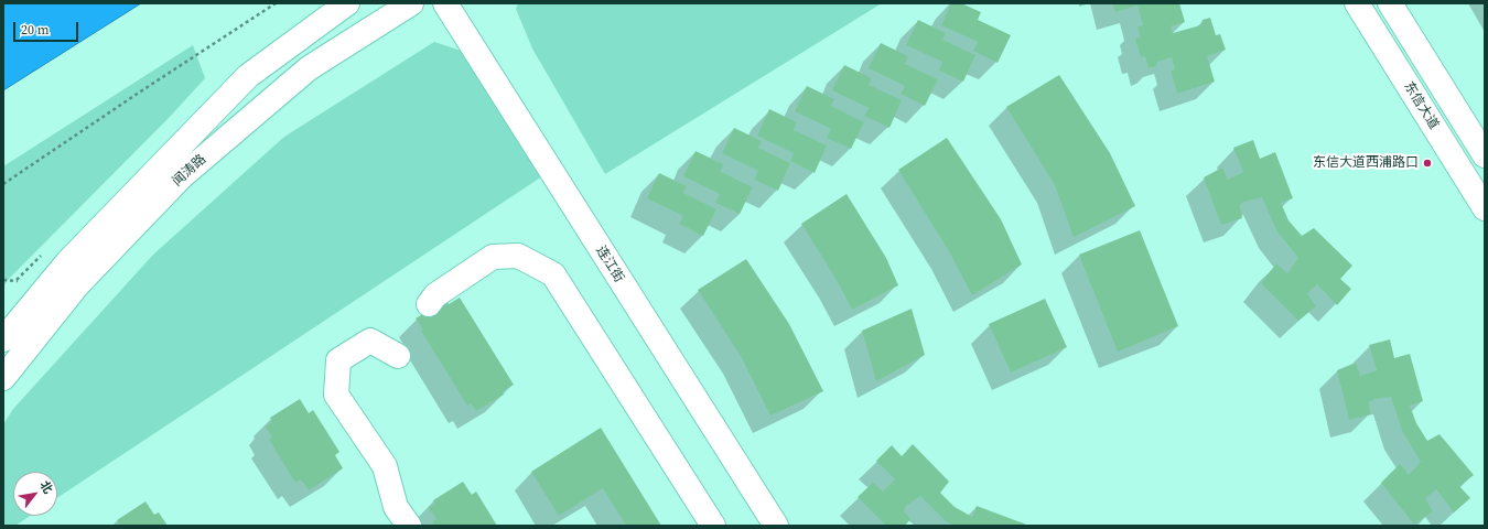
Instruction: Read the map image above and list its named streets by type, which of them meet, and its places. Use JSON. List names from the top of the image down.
{
  "streets": {
    "main road": ["东信大道", "闻涛路", "连江街"]
  },
  "places": ["东信大道西浦路口"],
  "scale_bar": "20 m",
  "north": "top right"
}
